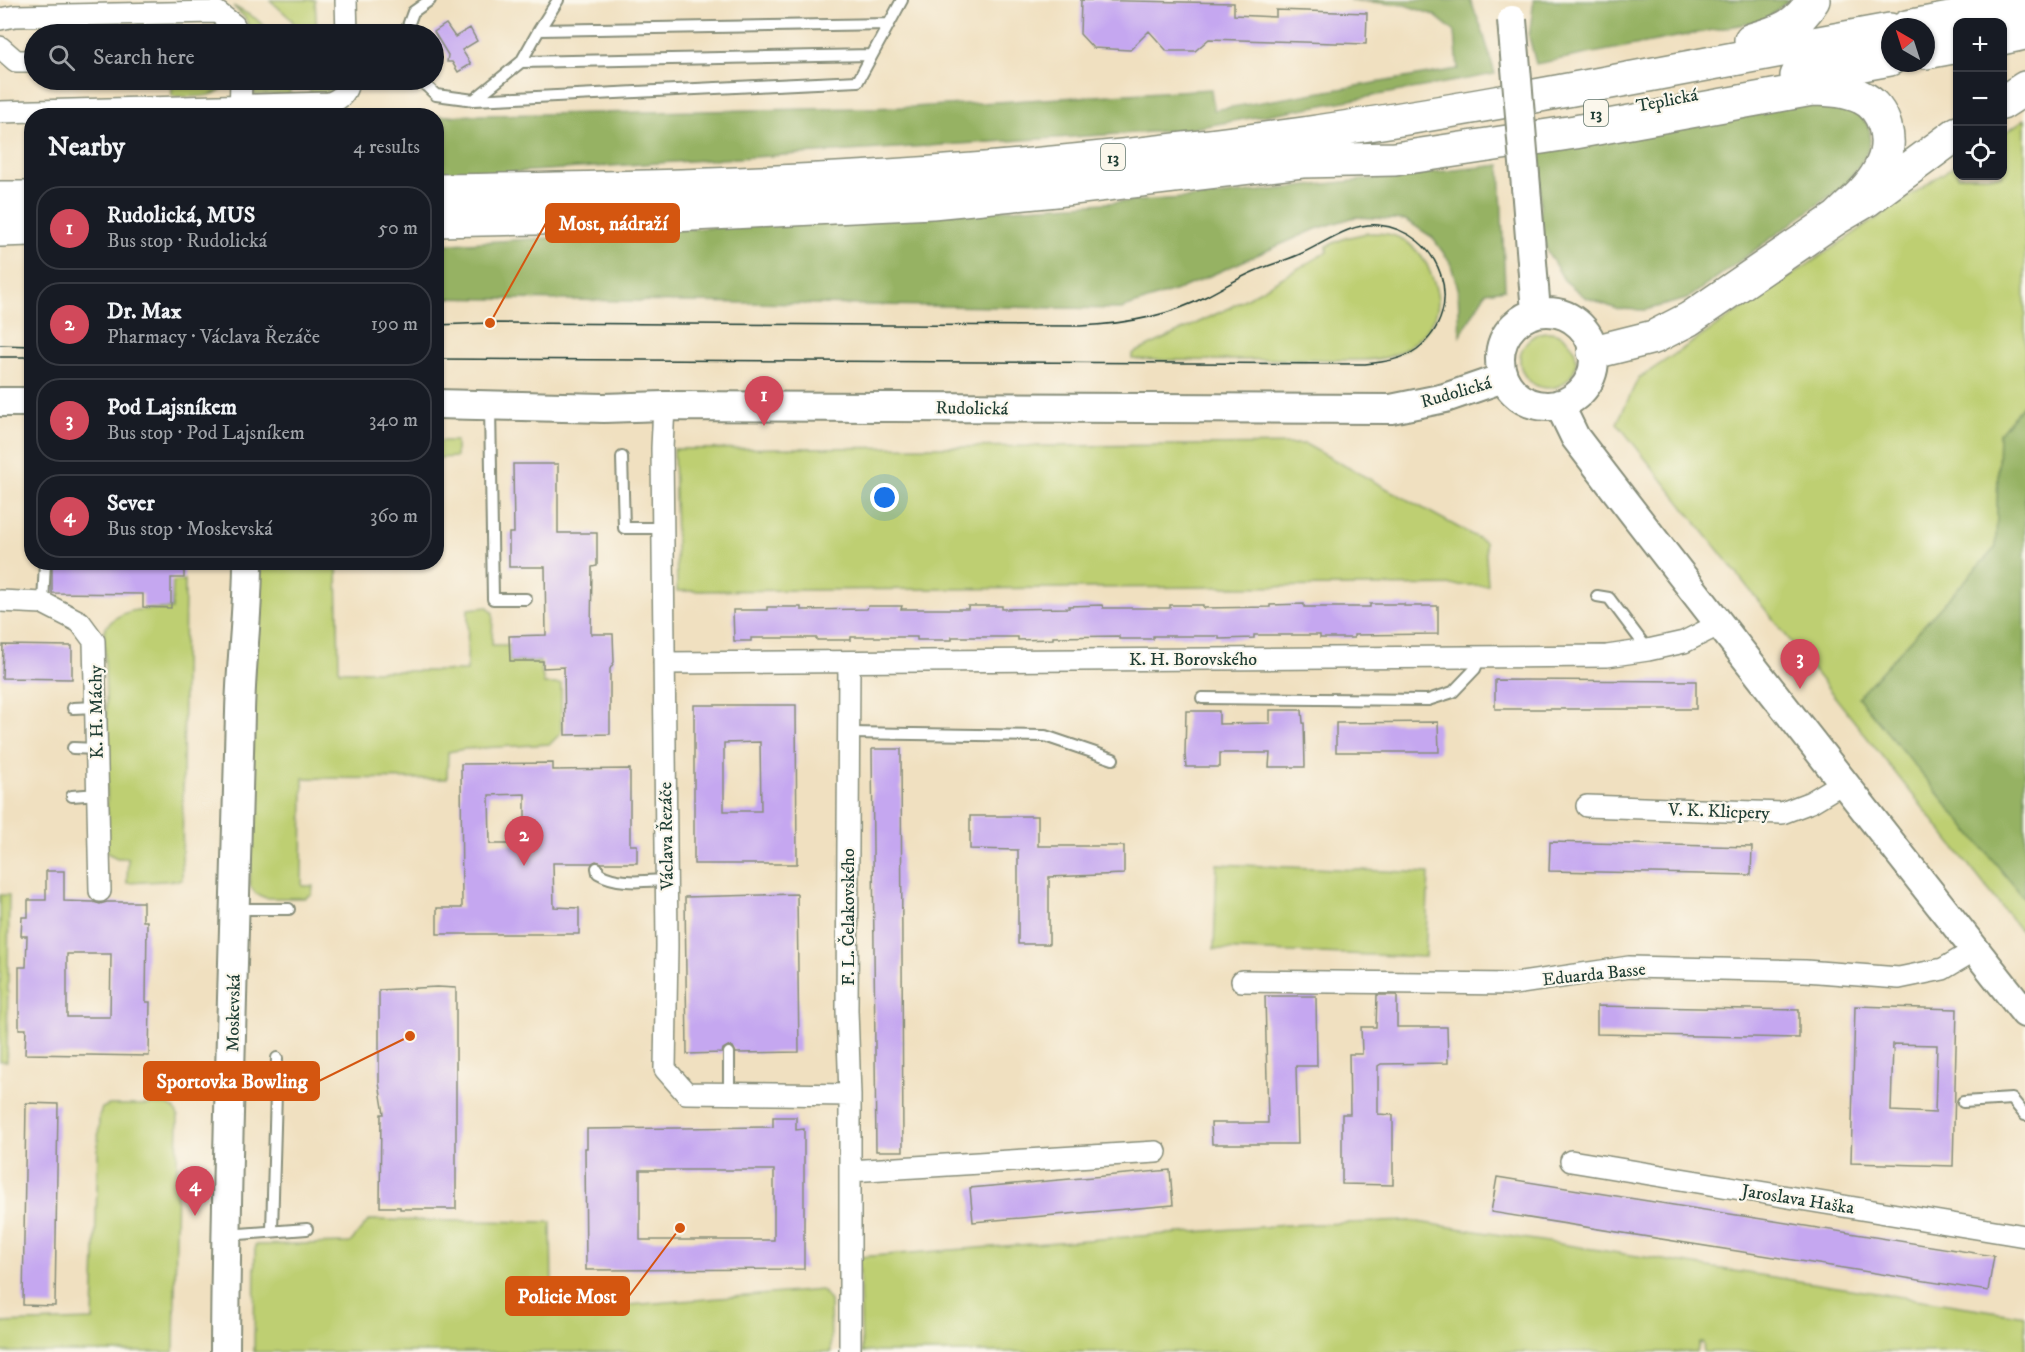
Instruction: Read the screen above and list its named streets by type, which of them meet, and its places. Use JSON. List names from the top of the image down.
{
  "streets": {
    "highway": ["Teplická", "13"],
    "street": [
      "Rudolická",
      "K. H. Borovského",
      "K. H. Máchy",
      "V. K. Klicpery",
      "Václava Řezáče",
      "F. L. Čelakovského",
      "Eduarda Basse",
      "Moskevská",
      "Jaroslava Haška"
    ]
  },
  "crossings": [
    ["Teplická", "13"],
    ["Rudolická", "Václava Řezáče"],
    ["K. H. Borovského", "Václava Řezáče"],
    ["K. H. Borovského", "F. L. Čelakovského"],
    ["Václava Řezáče", "F. L. Čelakovského"]
  ],
  "places": ["Most, nádraží", "Sportovka Bowling", "Policie Most"],
  "north": "top left",
  "page": {
    "map_buttons": ["+", "−"],
    "search": "Search here",
    "heading": ["Nearby", "4 results"],
    "list": [
      {
        "mark": "1",
        "name": "Rudolická, MUS",
        "note": "Bus stop · Rudolická",
        "value": "50 m"
      },
      {
        "mark": "2",
        "name": "Dr. Max",
        "note": "Pharmacy · Václava Řezáče",
        "value": "190 m"
      },
      {
        "mark": "3",
        "name": "Pod Lajsníkem",
        "note": "Bus stop · Pod Lajsníkem",
        "value": "340 m"
      },
      {
        "mark": "4",
        "name": "Sever",
        "note": "Bus stop · Moskevská",
        "value": "360 m"
      }
    ],
    "pins": [
      "1",
      "3",
      "2",
      "4"
    ]
  }
}
